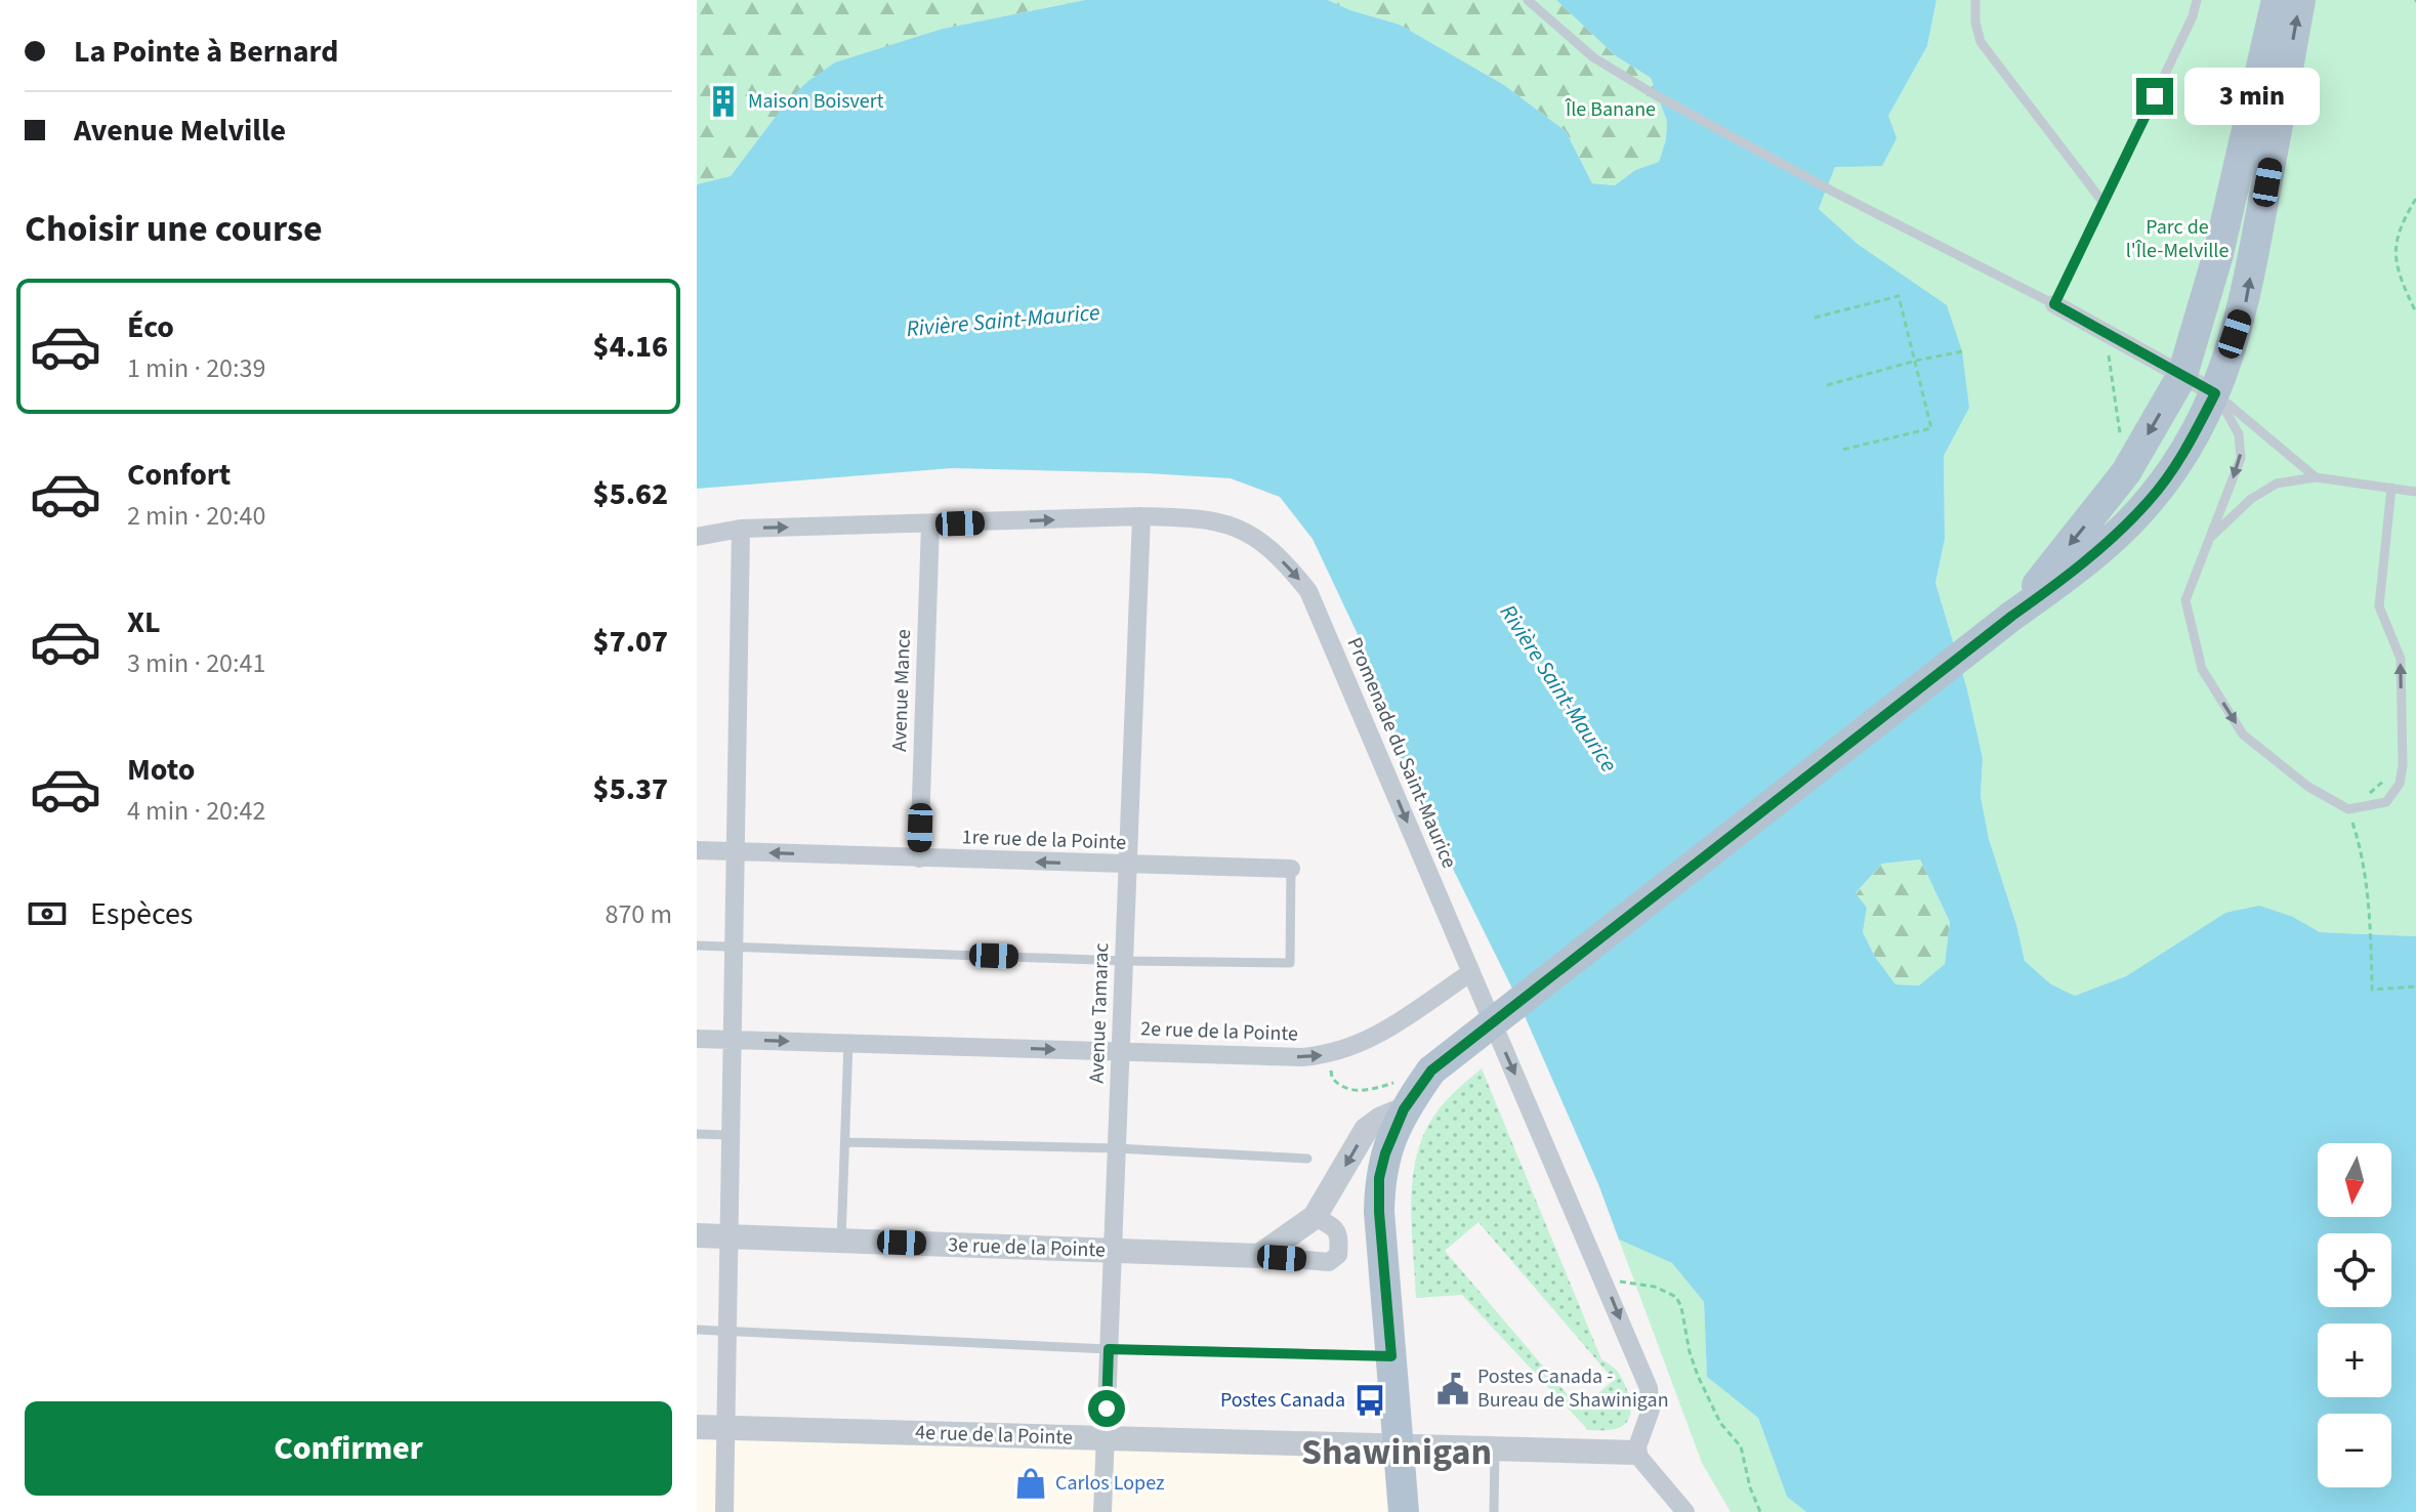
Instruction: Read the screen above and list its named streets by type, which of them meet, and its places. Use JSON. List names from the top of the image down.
{
  "streets": {
    "street": [
      "Avenue Mance",
      "Promenade du Saint-Maurice",
      "1re rue de la Pointe",
      "Avenue Tamarac",
      "2e rue de la Pointe",
      "3e rue de la Pointe",
      "4e rue de la Pointe"
    ]
  },
  "crossings": [
    ["Avenue Mance", "Promenade du Saint-Maurice"],
    ["Avenue Mance", "1re rue de la Pointe"],
    ["Promenade du Saint-Maurice", "Avenue Tamarac"],
    ["Promenade du Saint-Maurice", "2e rue de la Pointe"],
    ["Promenade du Saint-Maurice", "4e rue de la Pointe"],
    ["1re rue de la Pointe", "Avenue Tamarac"],
    ["Avenue Tamarac", "2e rue de la Pointe"],
    ["Avenue Tamarac", "3e rue de la Pointe"],
    ["Avenue Tamarac", "4e rue de la Pointe"]
  ],
  "one_way": ["Promenade du Saint-Maurice", "1re rue de la Pointe", "2e rue de la Pointe"],
  "districts": ["Shawinigan"],
  "water": ["Rivière Saint-Maurice"],
  "parks": ["Île Banane", "Parc de l'Île-Melville"],
  "places": {
    "building": ["Maison Boisvert"],
    "public building": ["Postes Canada - Bureau de Shawinigan"],
    "bus stop": ["Postes Canada"],
    "shop": ["Carlos Lopez"]
  },
  "north": "bottom",
  "page": {
    "banner": ["La Pointe à Bernard", "Avenue Melville"],
    "bubble": "3 min",
    "heading": "Choisir une course",
    "list": [
      {
        "name": "Éco",
        "note": "1 min · 20:39",
        "value": "$4.16"
      },
      {
        "name": "Confort",
        "note": "2 min · 20:40",
        "value": "$5.62"
      },
      {
        "name": "XL",
        "note": "3 min · 20:41",
        "value": "$7.07"
      },
      {
        "name": "Moto",
        "note": "4 min · 20:42",
        "value": "$5.37"
      }
    ],
    "pay": ["Espèces", "870 m"],
    "map_buttons": ["+", "−"],
    "buttons": "Confirmer"
  }
}
